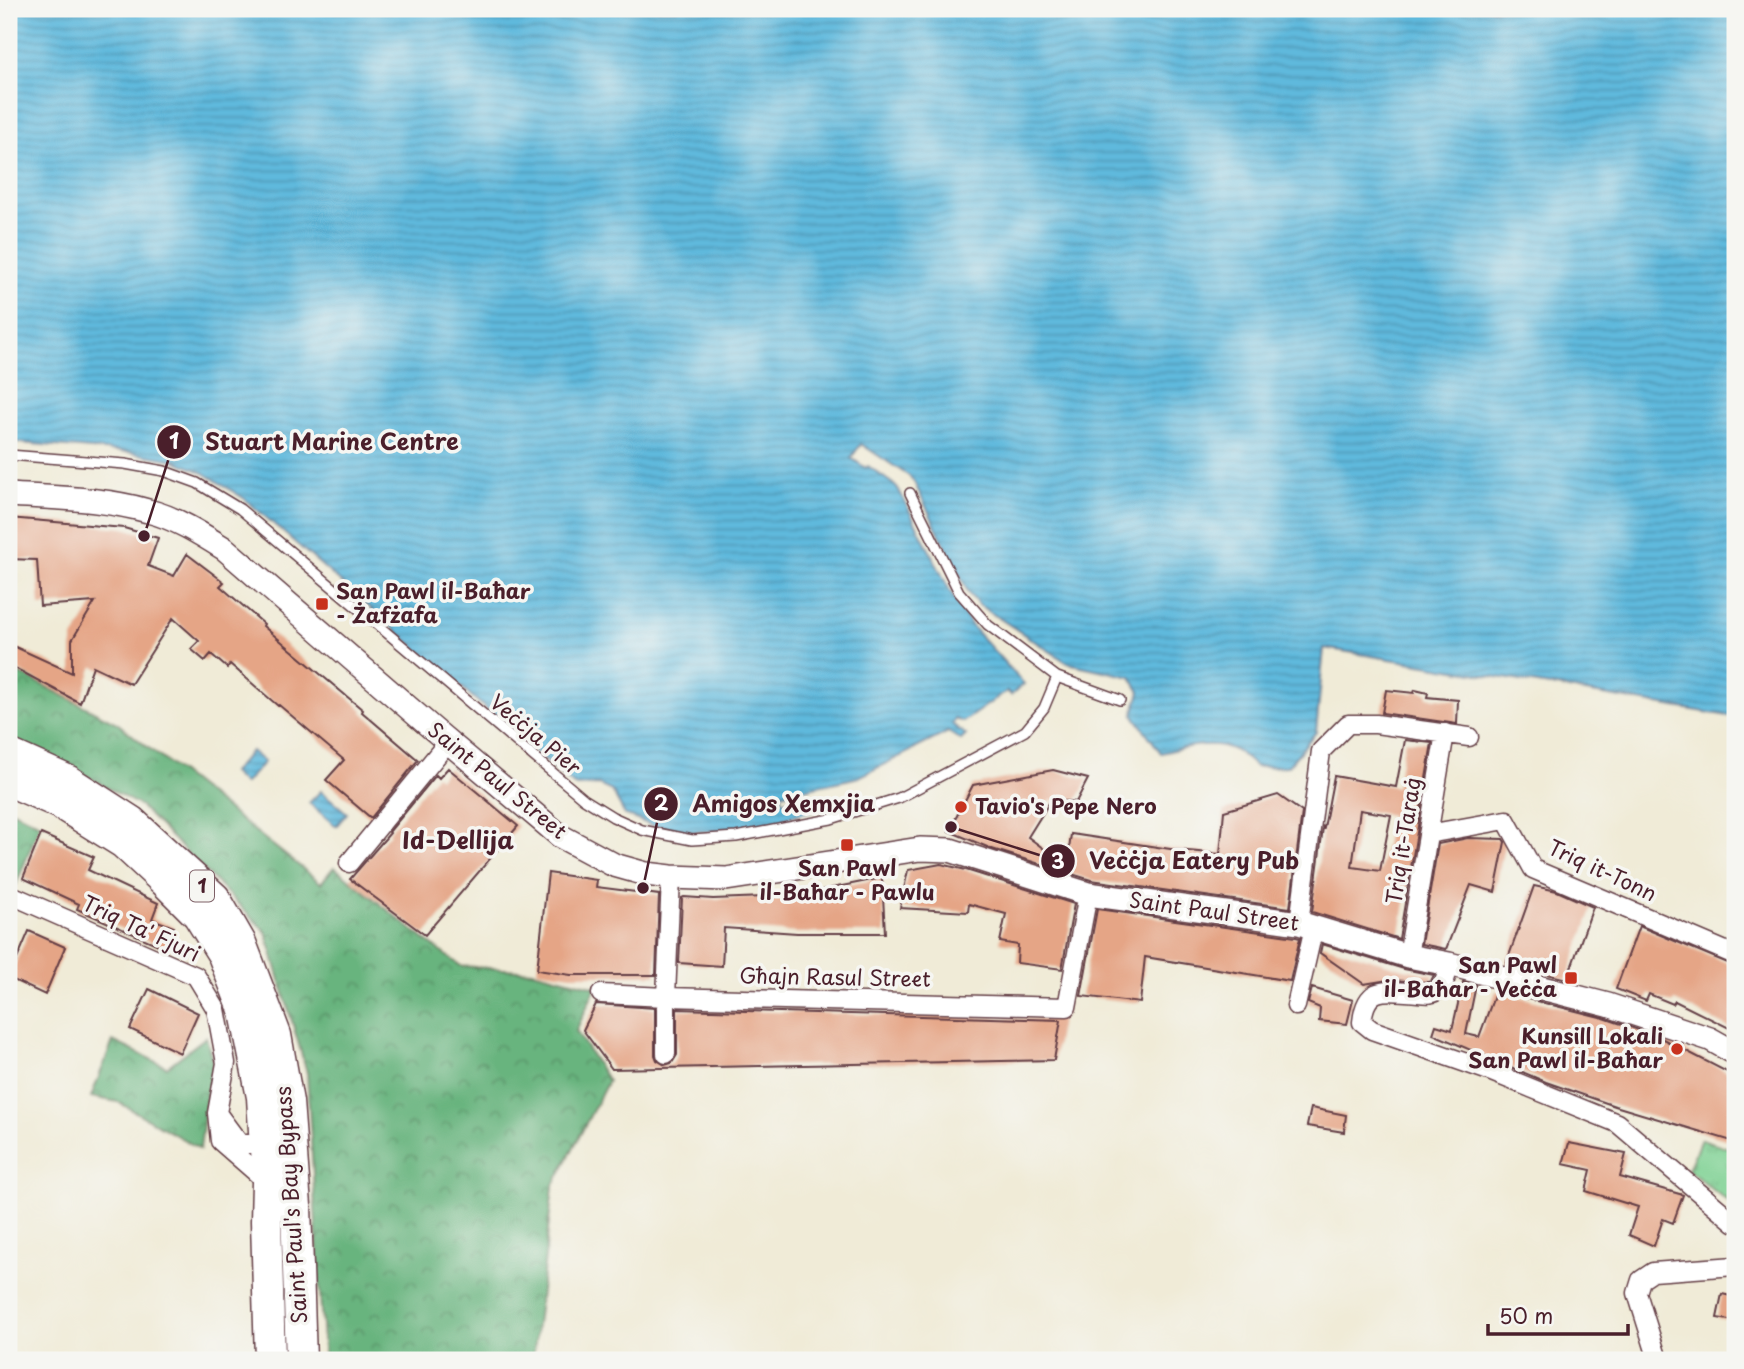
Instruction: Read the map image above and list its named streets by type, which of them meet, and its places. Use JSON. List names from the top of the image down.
{
  "streets": {
    "highway": ["1", "Saint Paul's Bay Bypass"],
    "street": [
      "Saint Paul Street",
      "Triq it-Taraġ",
      "Triq it-Tonn",
      "Triq Ta' Fjuri",
      "Għajn Rasul Street"
    ],
    "lane": ["Veċċja Pier"]
  },
  "crossings": [
    ["Saint Paul Street", "Triq it-Taraġ"],
    ["Saint Paul Street", "Għajn Rasul Street"],
    ["Triq it-Taraġ", "Triq it-Tonn"],
    ["Triq Ta' Fjuri", "Saint Paul's Bay Bypass"]
  ],
  "districts": ["Id-Dellija"],
  "places": {
    "other": [
      "Stuart Marine Centre",
      "Tavio's Pepe Nero",
      "Veċċja Eatery Pub",
      "Amigos Xemxjia",
      "Kunsill Lokali San Pawl il-Baħar"
    ],
    "transit": ["San Pawl il-Baħar - Żafżafa", "San Pawl il-Baħar - Pawlu", "San Pawl il-Baħar - Veċċa"]
  },
  "scale_bar": "50 m"
}
